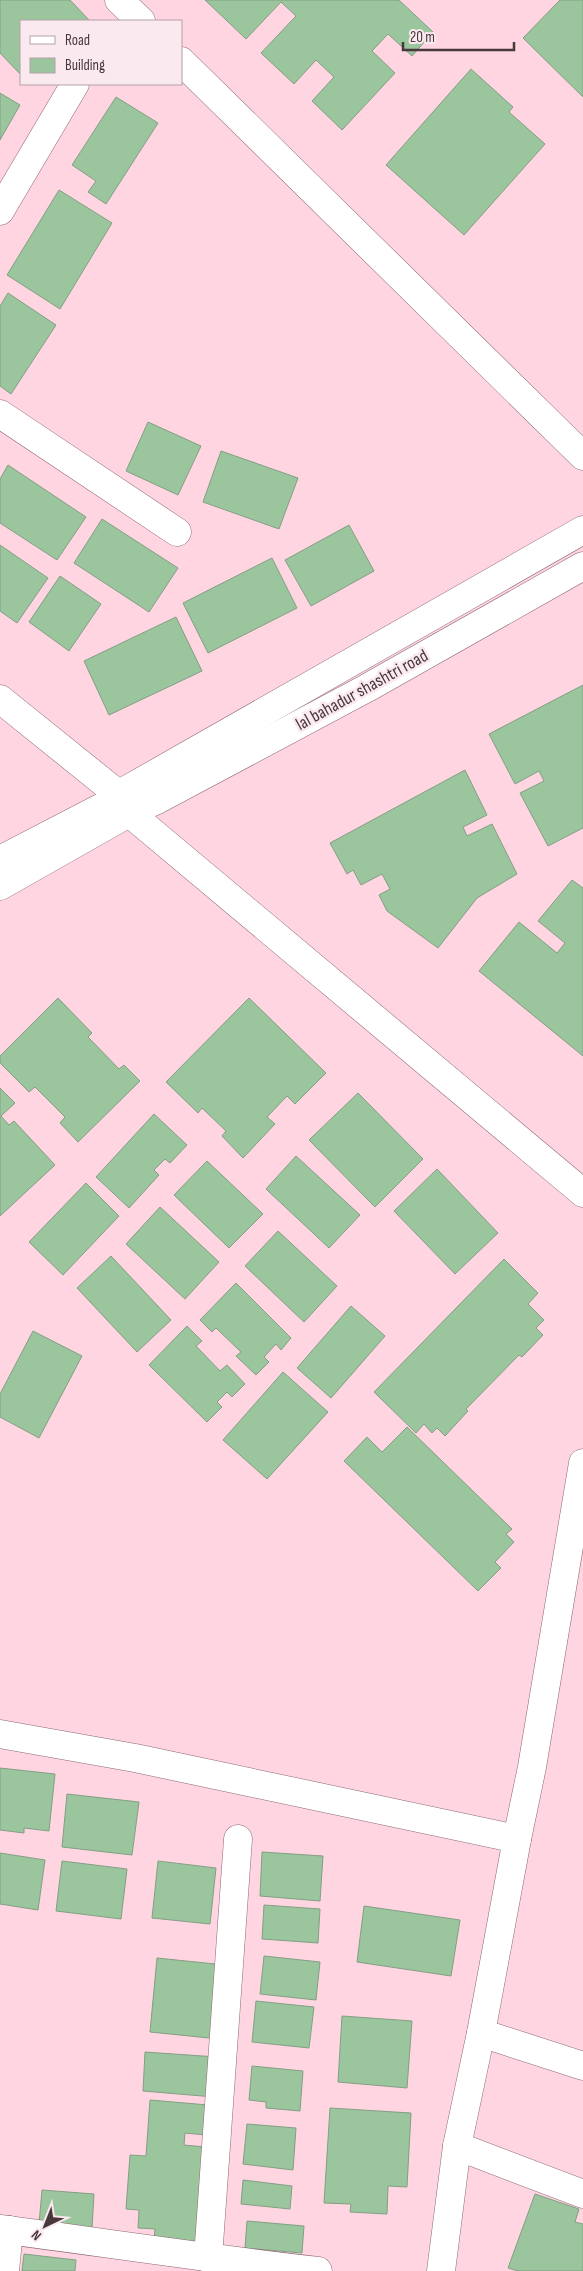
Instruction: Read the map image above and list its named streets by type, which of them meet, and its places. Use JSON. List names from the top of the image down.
{
  "streets": {
    "street": ["lal bahadur shashtri road"]
  },
  "legend": ["Road", "Building"],
  "scale_bar": "20 m",
  "north": "bottom left"
}
